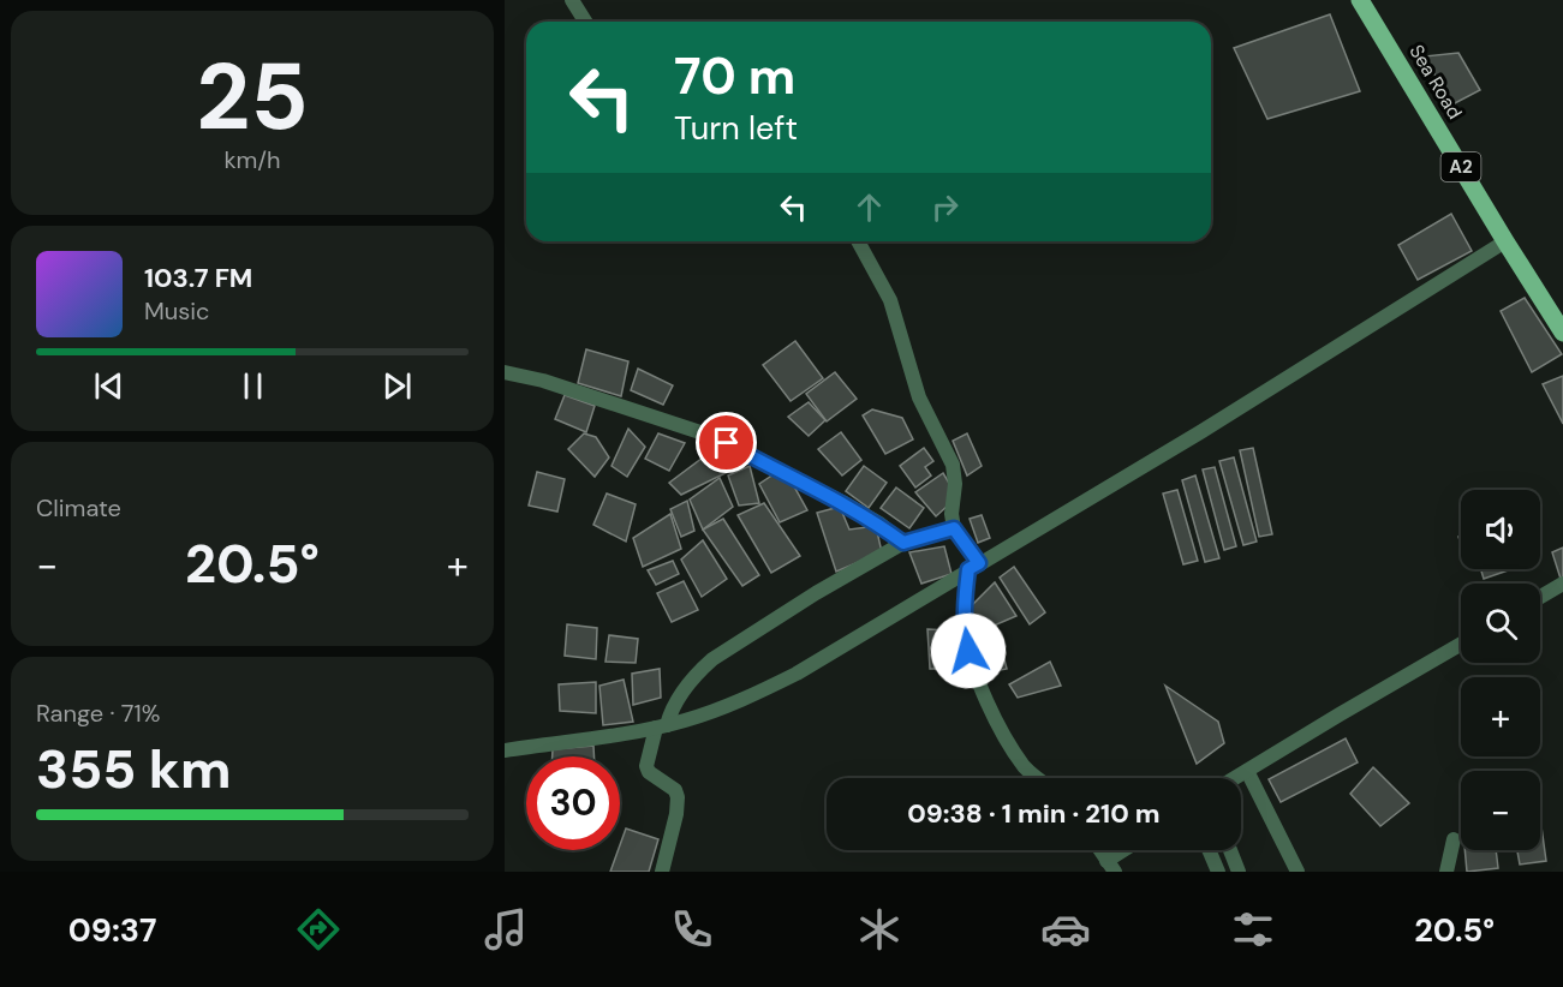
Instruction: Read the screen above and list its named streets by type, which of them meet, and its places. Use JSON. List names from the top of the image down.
{
  "streets": {
    "main road": ["Sea Road", "A2"]
  },
  "page": {
    "tile": [
      ["25", "km/h"],
      "Climate",
      ["Range · 71%", "355 km"]
    ],
    "turn": ["70 m", "Turn left"],
    "song": ["103.7 FM", "Music"],
    "map_buttons": ["+", "−"],
    "heat": ["−", "20.5°", "+"],
    "limit": "30",
    "trip": "09:38 · 1 min · 210 m",
    "tabs": ["09:37", "20.5°"]
  }
}
